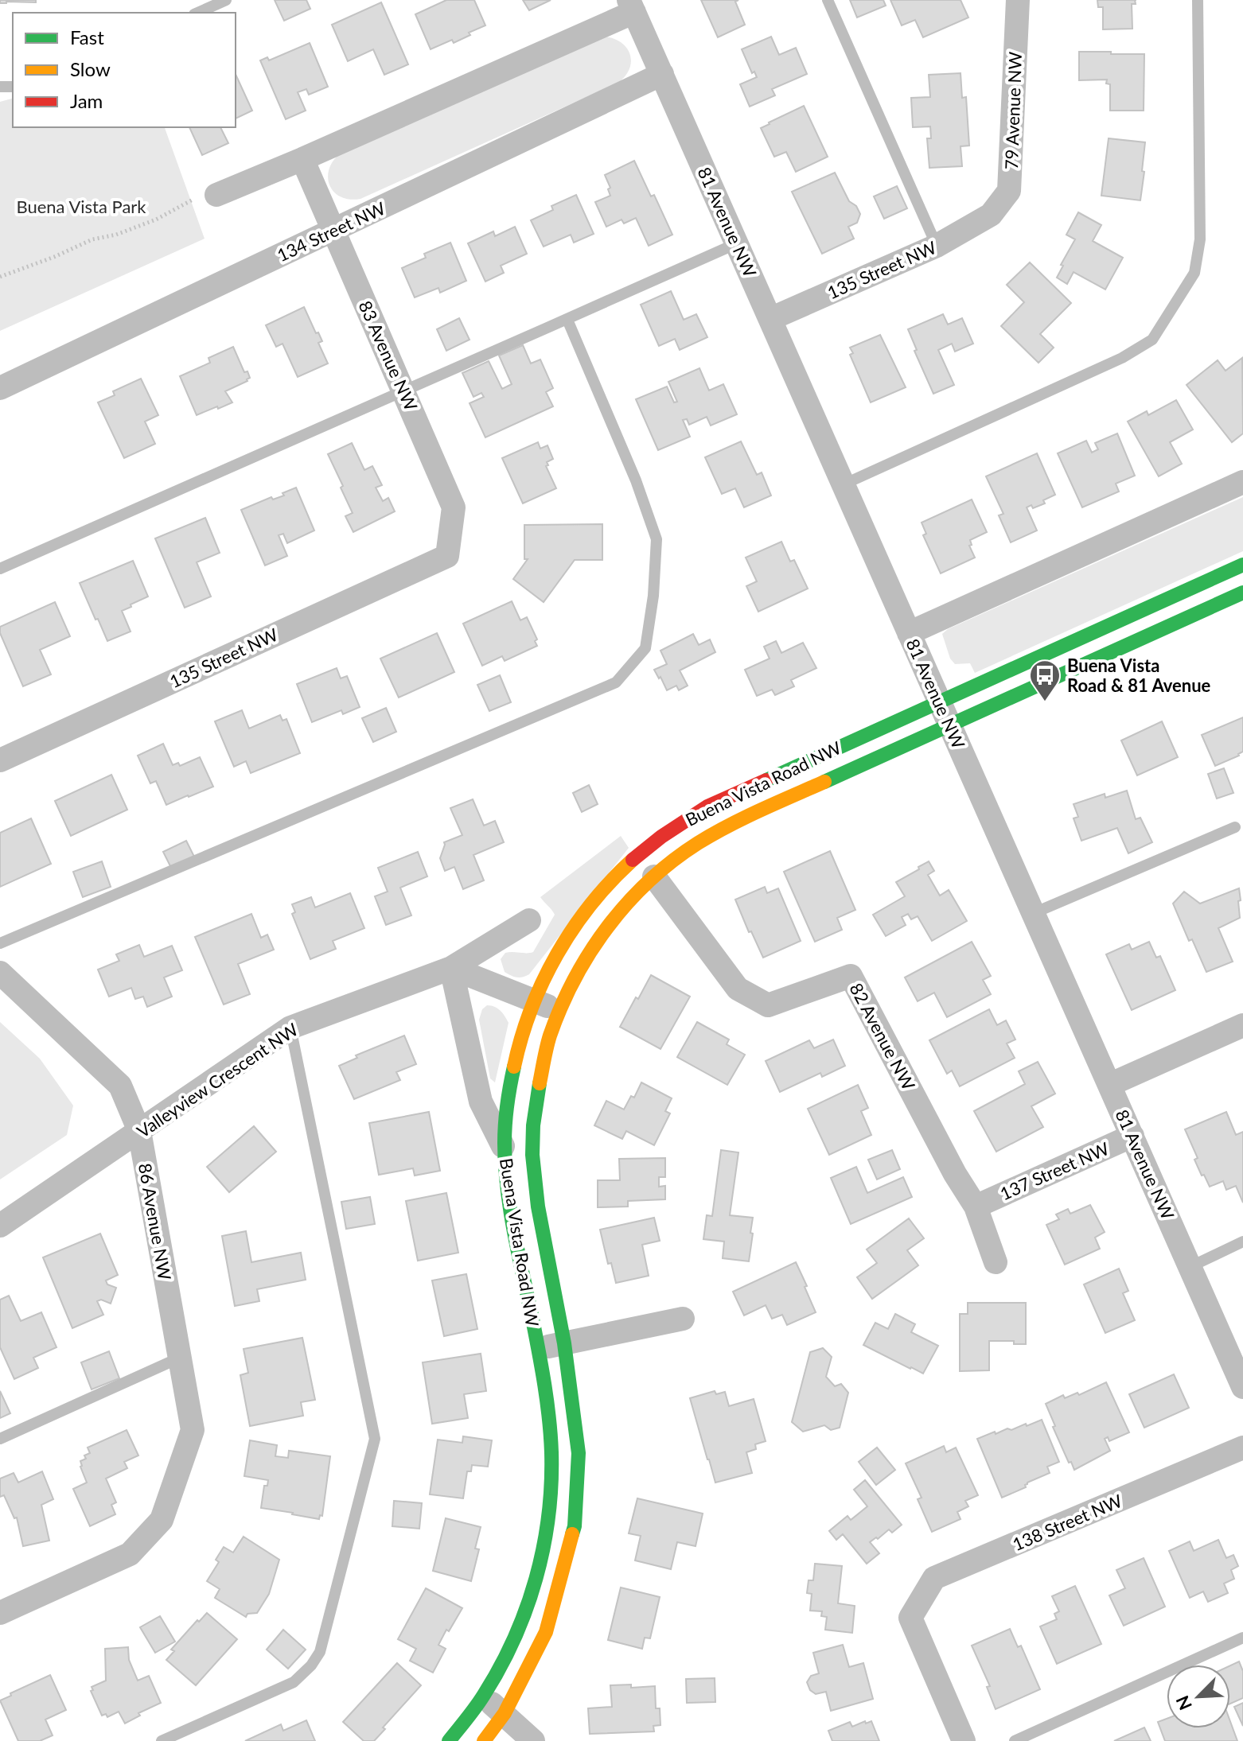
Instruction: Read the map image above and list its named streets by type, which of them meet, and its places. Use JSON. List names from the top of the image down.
{
  "streets": {
    "street": [
      "79 Avenue NW",
      "81 Avenue NW",
      "134 Street NW",
      "135 Street NW",
      "83 Avenue NW",
      "Buena Vista Road NW",
      "82 Avenue NW",
      "Valleyview Crescent NW",
      "137 Street NW",
      "86 Avenue NW",
      "138 Street NW"
    ]
  },
  "crossings": [
    ["79 Avenue NW", "135 Street NW"],
    ["81 Avenue NW", "134 Street NW"],
    ["81 Avenue NW", "135 Street NW"],
    ["81 Avenue NW", "Buena Vista Road NW"],
    ["81 Avenue NW", "137 Street NW"],
    ["134 Street NW", "83 Avenue NW"],
    ["135 Street NW", "83 Avenue NW"],
    ["Buena Vista Road NW", "82 Avenue NW"],
    ["82 Avenue NW", "137 Street NW"],
    ["Valleyview Crescent NW", "86 Avenue NW"]
  ],
  "parks": ["Buena Vista Park"],
  "places": {
    "bus stop": ["Buena Vista Road & 81 Avenue"]
  },
  "legend": ["Fast", "Slow", "Jam"],
  "north": "bottom left"
}
